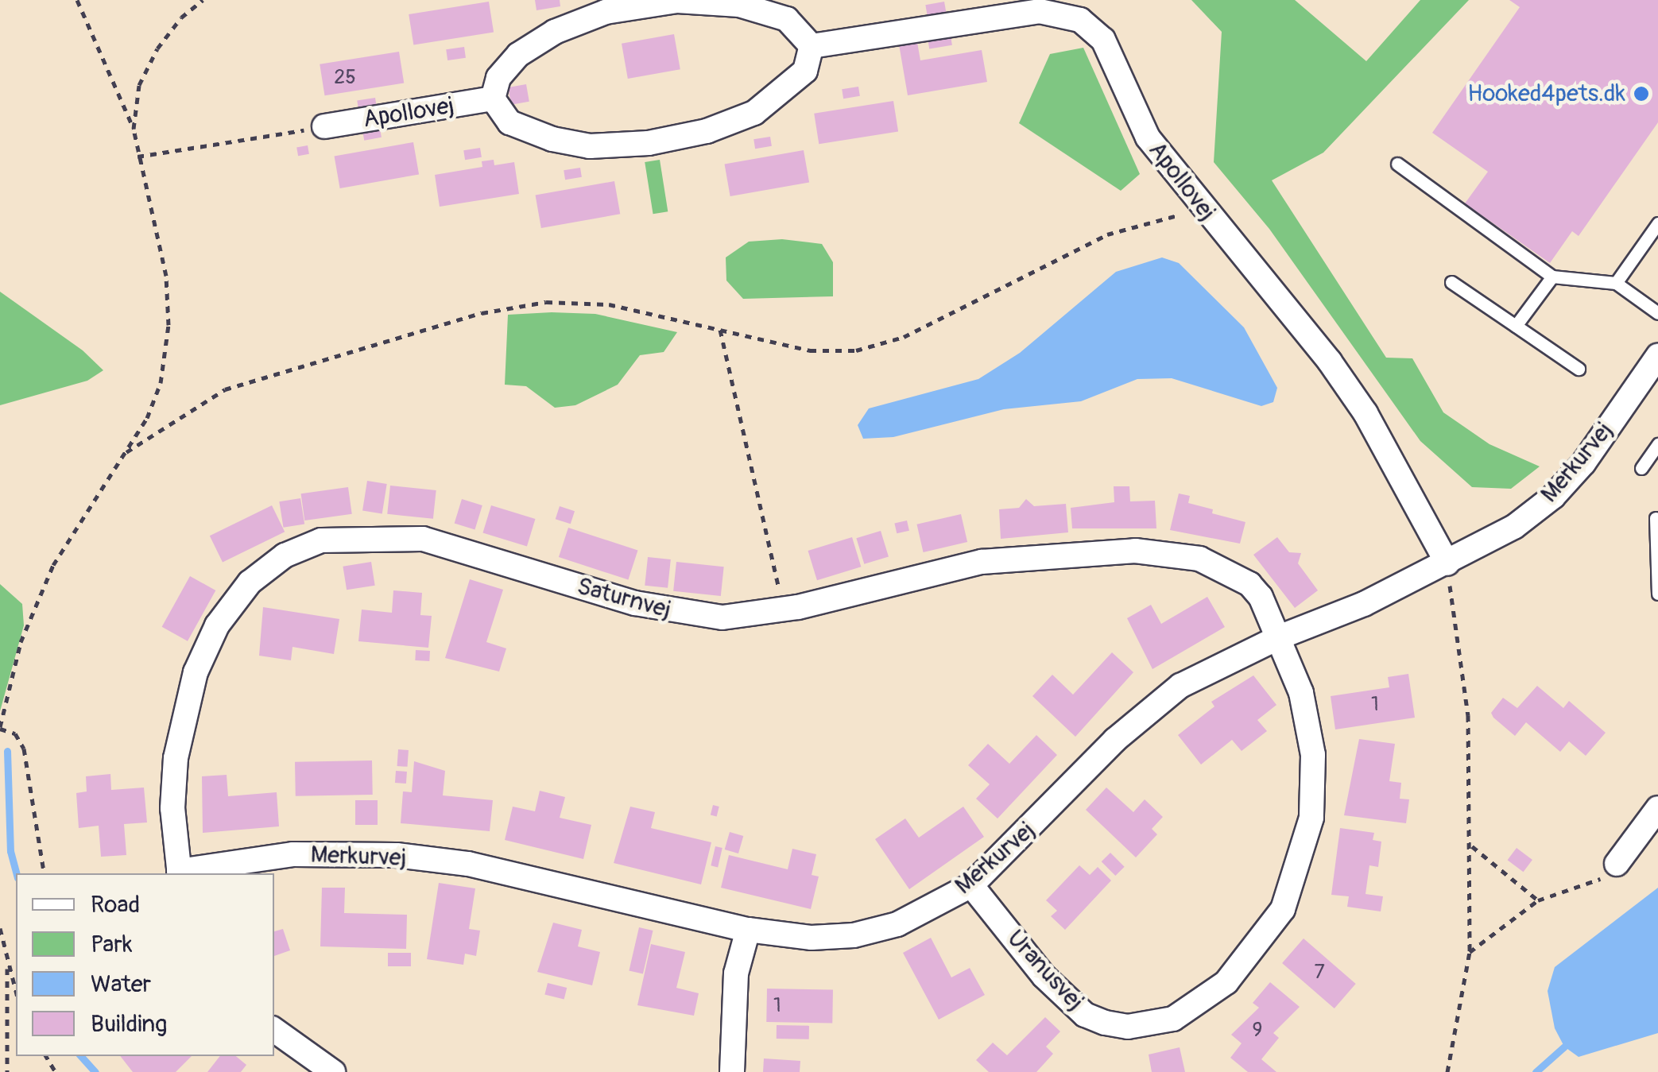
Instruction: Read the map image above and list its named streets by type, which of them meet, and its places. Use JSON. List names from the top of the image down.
{
  "streets": {
    "street": [
      "Apollovej",
      "Merkurvej",
      "Saturnvej",
      "Uranusvej"
    ]
  },
  "crossings": [
    ["Apollovej", "Merkurvej"],
    ["Merkurvej", "Saturnvej"],
    ["Merkurvej", "Uranusvej"],
    ["Saturnvej", "Uranusvej"]
  ],
  "places": ["Hooked4pets.dk"],
  "house_numbers": [
    "25",
    "1",
    "7",
    "1",
    "9"
  ],
  "legend": [
    "Road",
    "Park",
    "Water",
    "Building"
  ]
}
